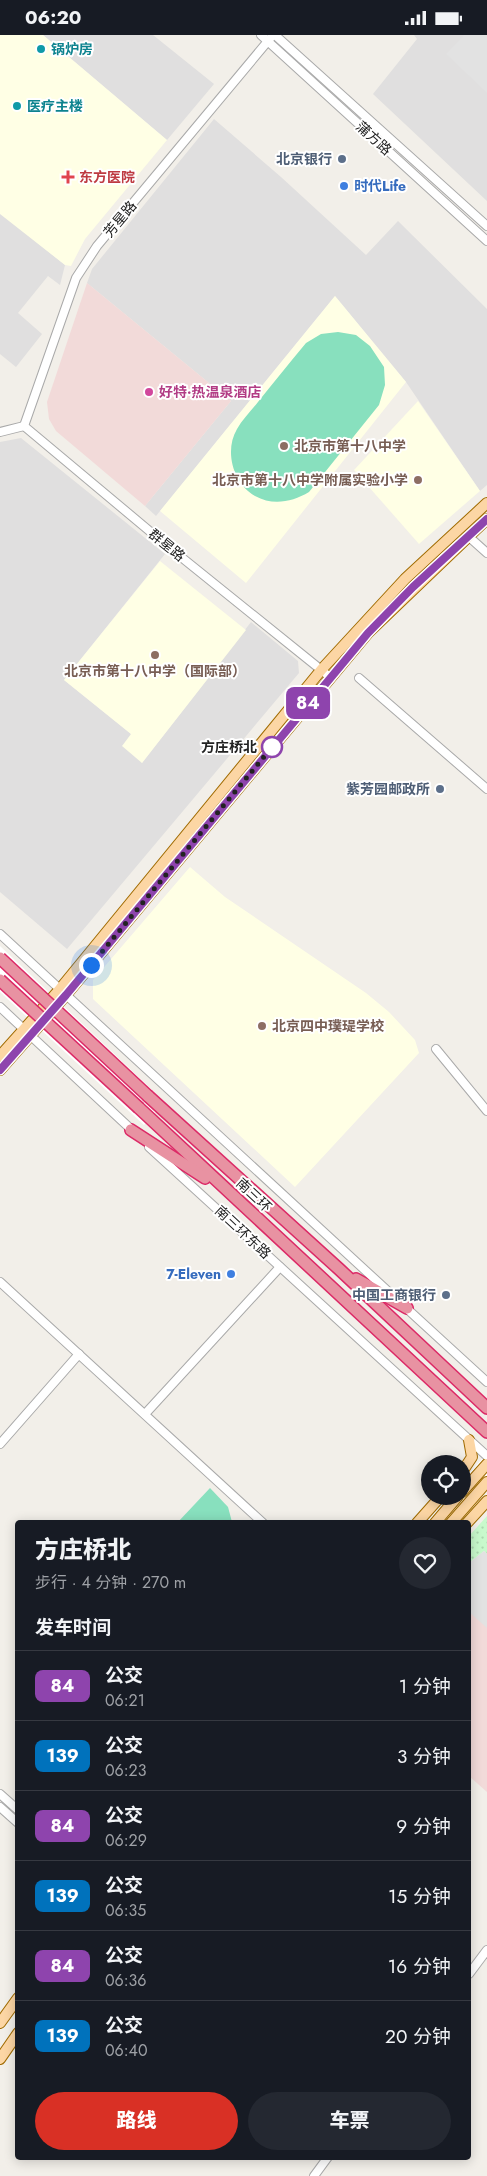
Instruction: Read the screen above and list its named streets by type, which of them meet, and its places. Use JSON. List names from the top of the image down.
{
  "streets": {
    "highway": ["南三环"],
    "street": [
      "蒲方路",
      "芳星路",
      "群星路",
      "南三环东路"
    ]
  },
  "crossings": [
    ["蒲方路", "芳星路"],
    ["芳星路", "群星路"]
  ],
  "places": {
    "other": [
      "锅炉房",
      "医疗主楼",
      "北京银行",
      "时代Life",
      "好特·热温泉酒店",
      "北京市第十八中学",
      "北京市第十八中学附属实验小学",
      "北京市第十八中学（国际部）",
      "方庄桥北",
      "紫芳园邮政所",
      "北京四中璞瑅学校",
      "7-Eleven",
      "中国工商银行"
    ],
    "health": ["东方医院"]
  },
  "lines": ["bus line 84"],
  "page": {
    "status": "06:20",
    "on_map": "84",
    "heading": [
      ["方庄桥北", "步行 · 4 分钟 · 270 m"],
      "发车时间"
    ],
    "list": [
      {
        "mark": "84",
        "name": "公交",
        "note": "06:21",
        "value": "1 分钟"
      },
      {
        "mark": "139",
        "name": "公交",
        "note": "06:23",
        "value": "3 分钟"
      },
      {
        "mark": "84",
        "name": "公交",
        "note": "06:29",
        "value": "9 分钟"
      },
      {
        "mark": "139",
        "name": "公交",
        "note": "06:35",
        "value": "15 分钟"
      },
      {
        "mark": "84",
        "name": "公交",
        "note": "06:36",
        "value": "16 分钟"
      },
      {
        "mark": "139",
        "name": "公交",
        "note": "06:40",
        "value": "20 分钟"
      }
    ],
    "buttons": ["路线", "车票"]
  }
}
